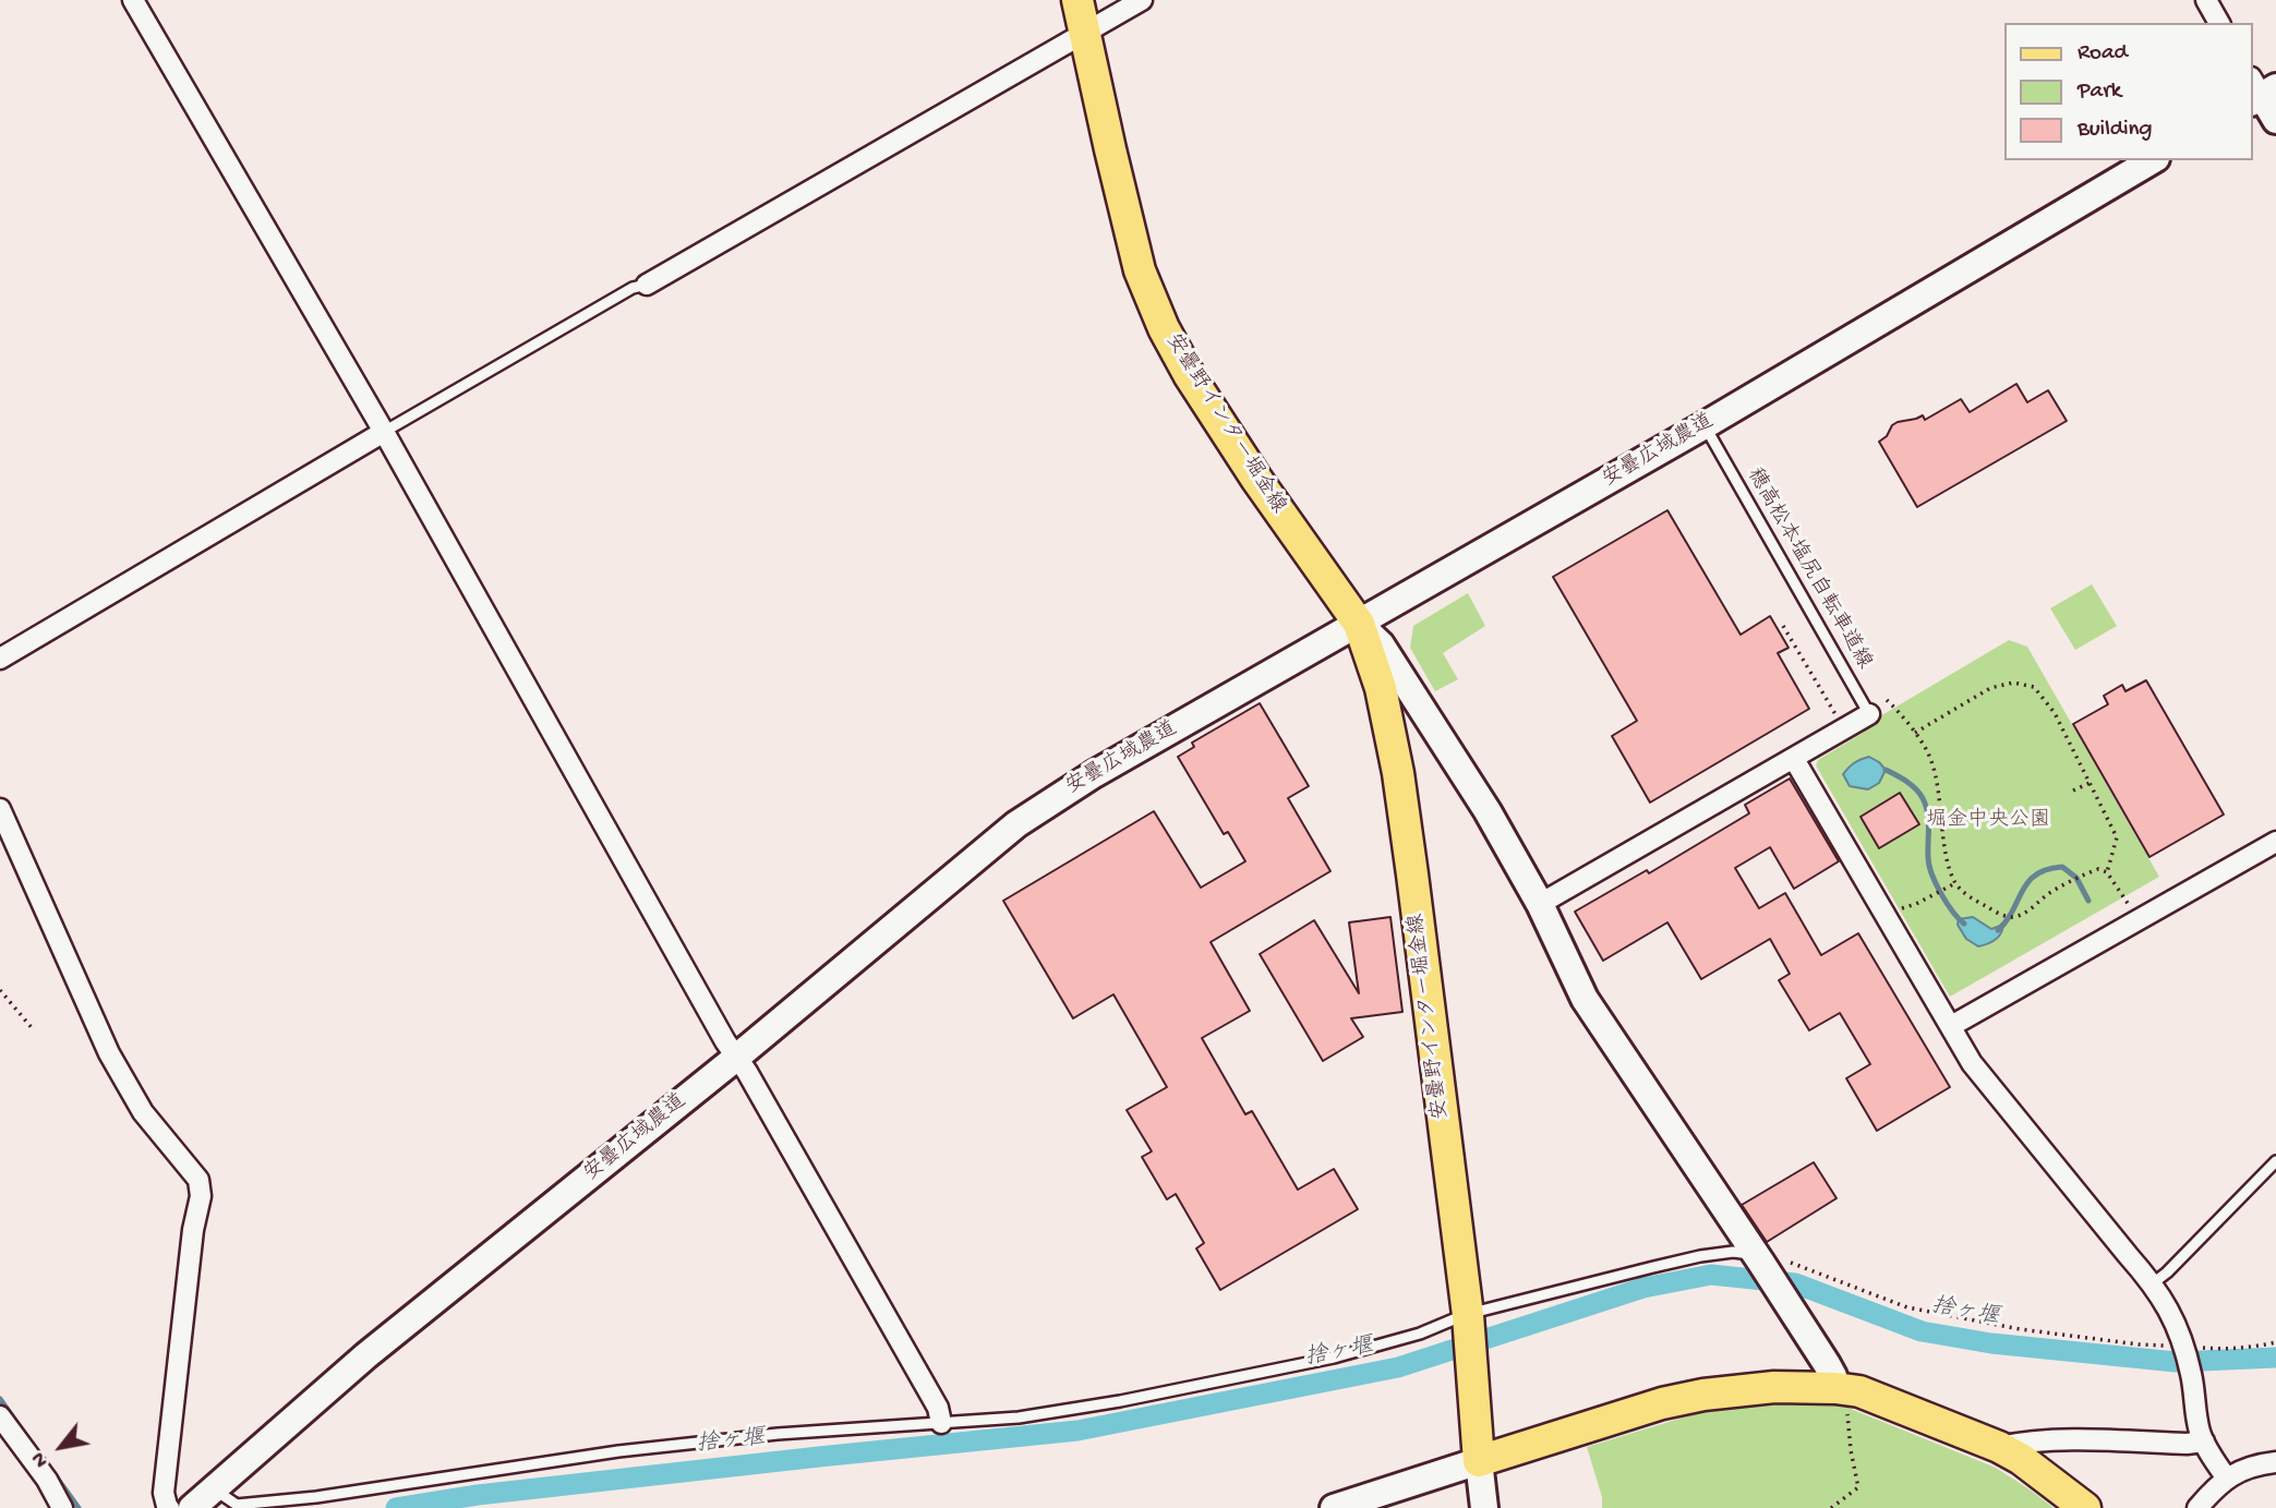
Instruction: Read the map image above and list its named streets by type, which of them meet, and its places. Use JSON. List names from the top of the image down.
{
  "streets": {
    "main road": ["安曇野インター堀金線"],
    "street": ["安曇広域農道"],
    "lane": ["穂高松本塩尻自転車道線"]
  },
  "crossings": [
    ["安曇野インター堀金線", "安曇広域農道"],
    ["安曇広域農道", "穂高松本塩尻自転車道線"]
  ],
  "water": ["捨ヶ堰"],
  "parks": ["堀金中央公園"],
  "legend": ["Road", "Park", "Building"],
  "north": "bottom left"
}
